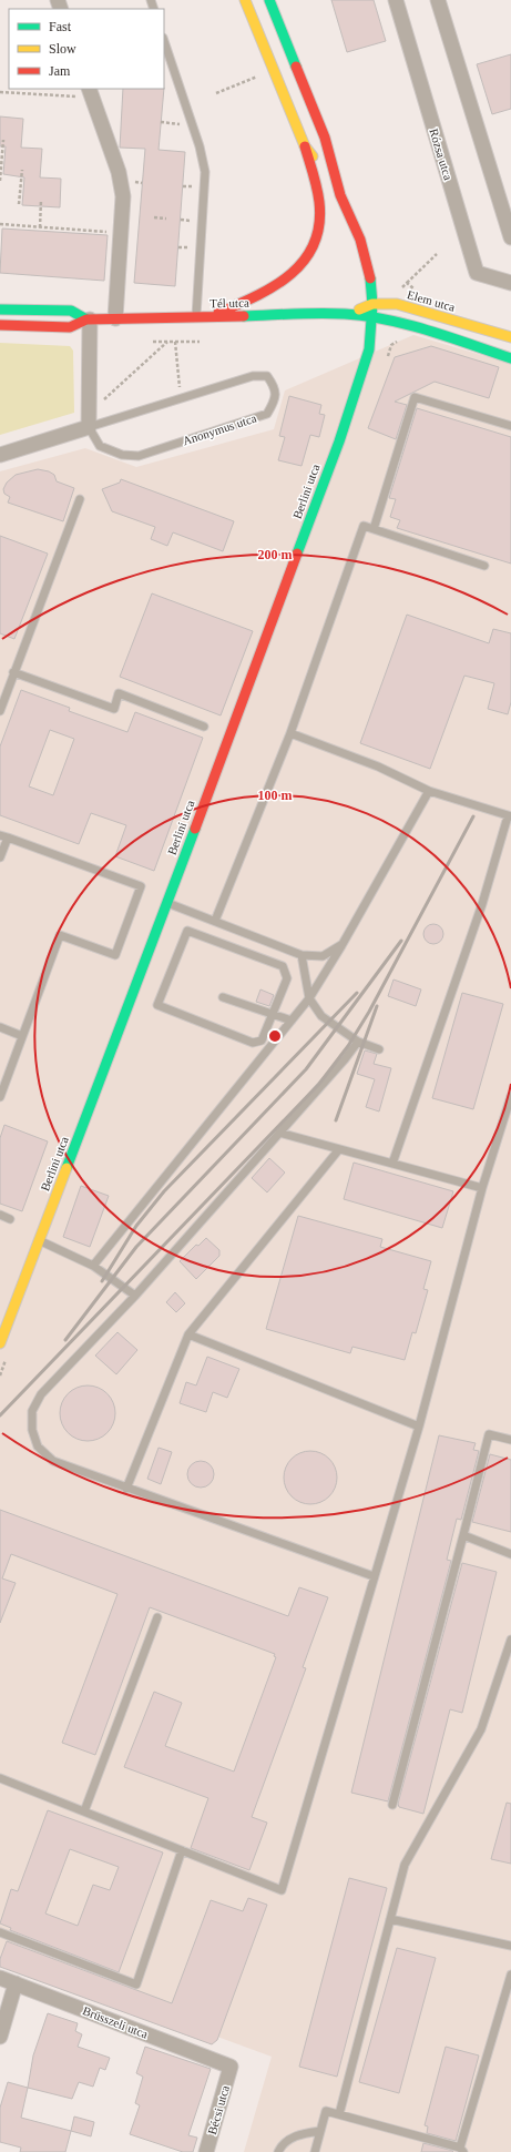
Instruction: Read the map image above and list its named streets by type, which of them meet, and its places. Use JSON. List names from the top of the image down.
{
  "streets": {
    "street": [
      "Rózsa utca",
      "Elem utca",
      "Tél utca",
      "Anonymus utca",
      "Berlini utca",
      "Brüsszeli utca",
      "Bécsi utca"
    ]
  },
  "crossings": [
    ["Elem utca", "Tél utca"],
    ["Tél utca", "Berlini utca"],
    ["Brüsszeli utca", "Bécsi utca"]
  ],
  "legend": ["Fast", "Slow", "Jam"],
  "rings": ["200 m", "100 m"]
}
